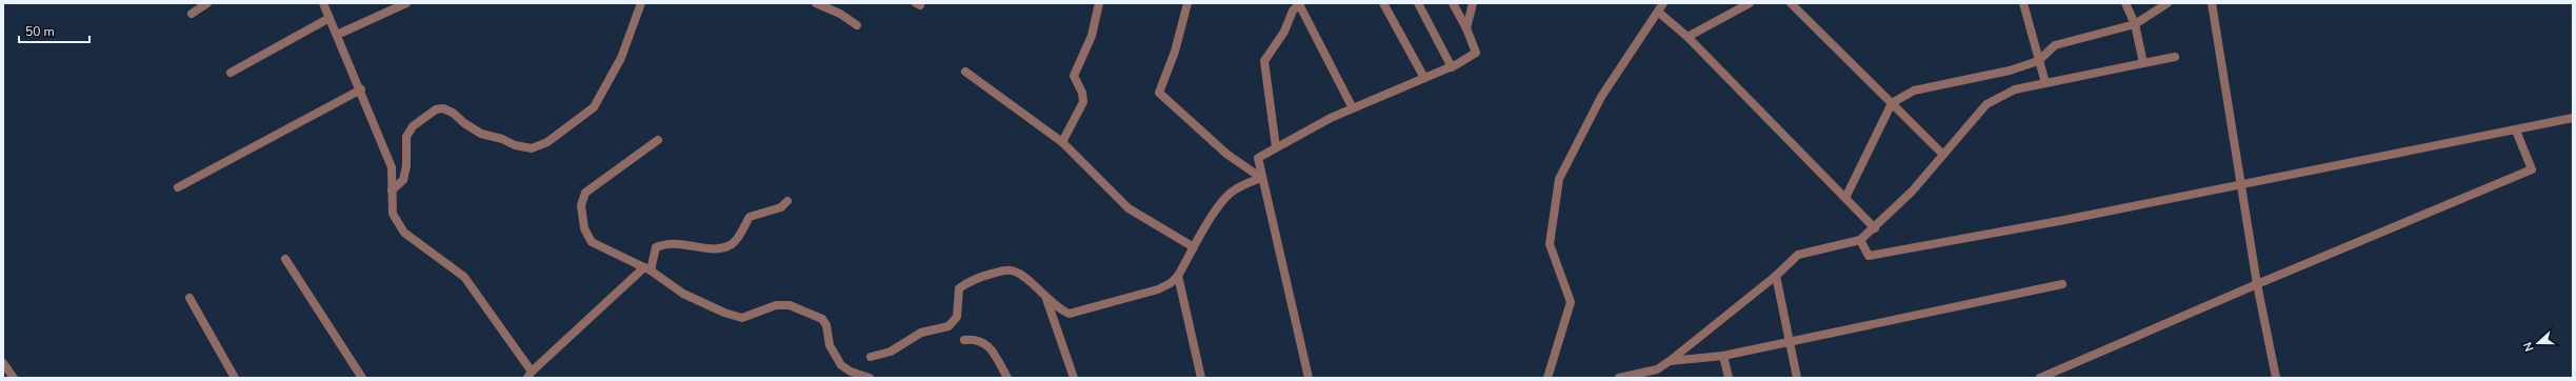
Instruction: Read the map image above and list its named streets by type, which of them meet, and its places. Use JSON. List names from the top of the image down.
{
  "scale_bar": "50 m",
  "north": "left"
}
